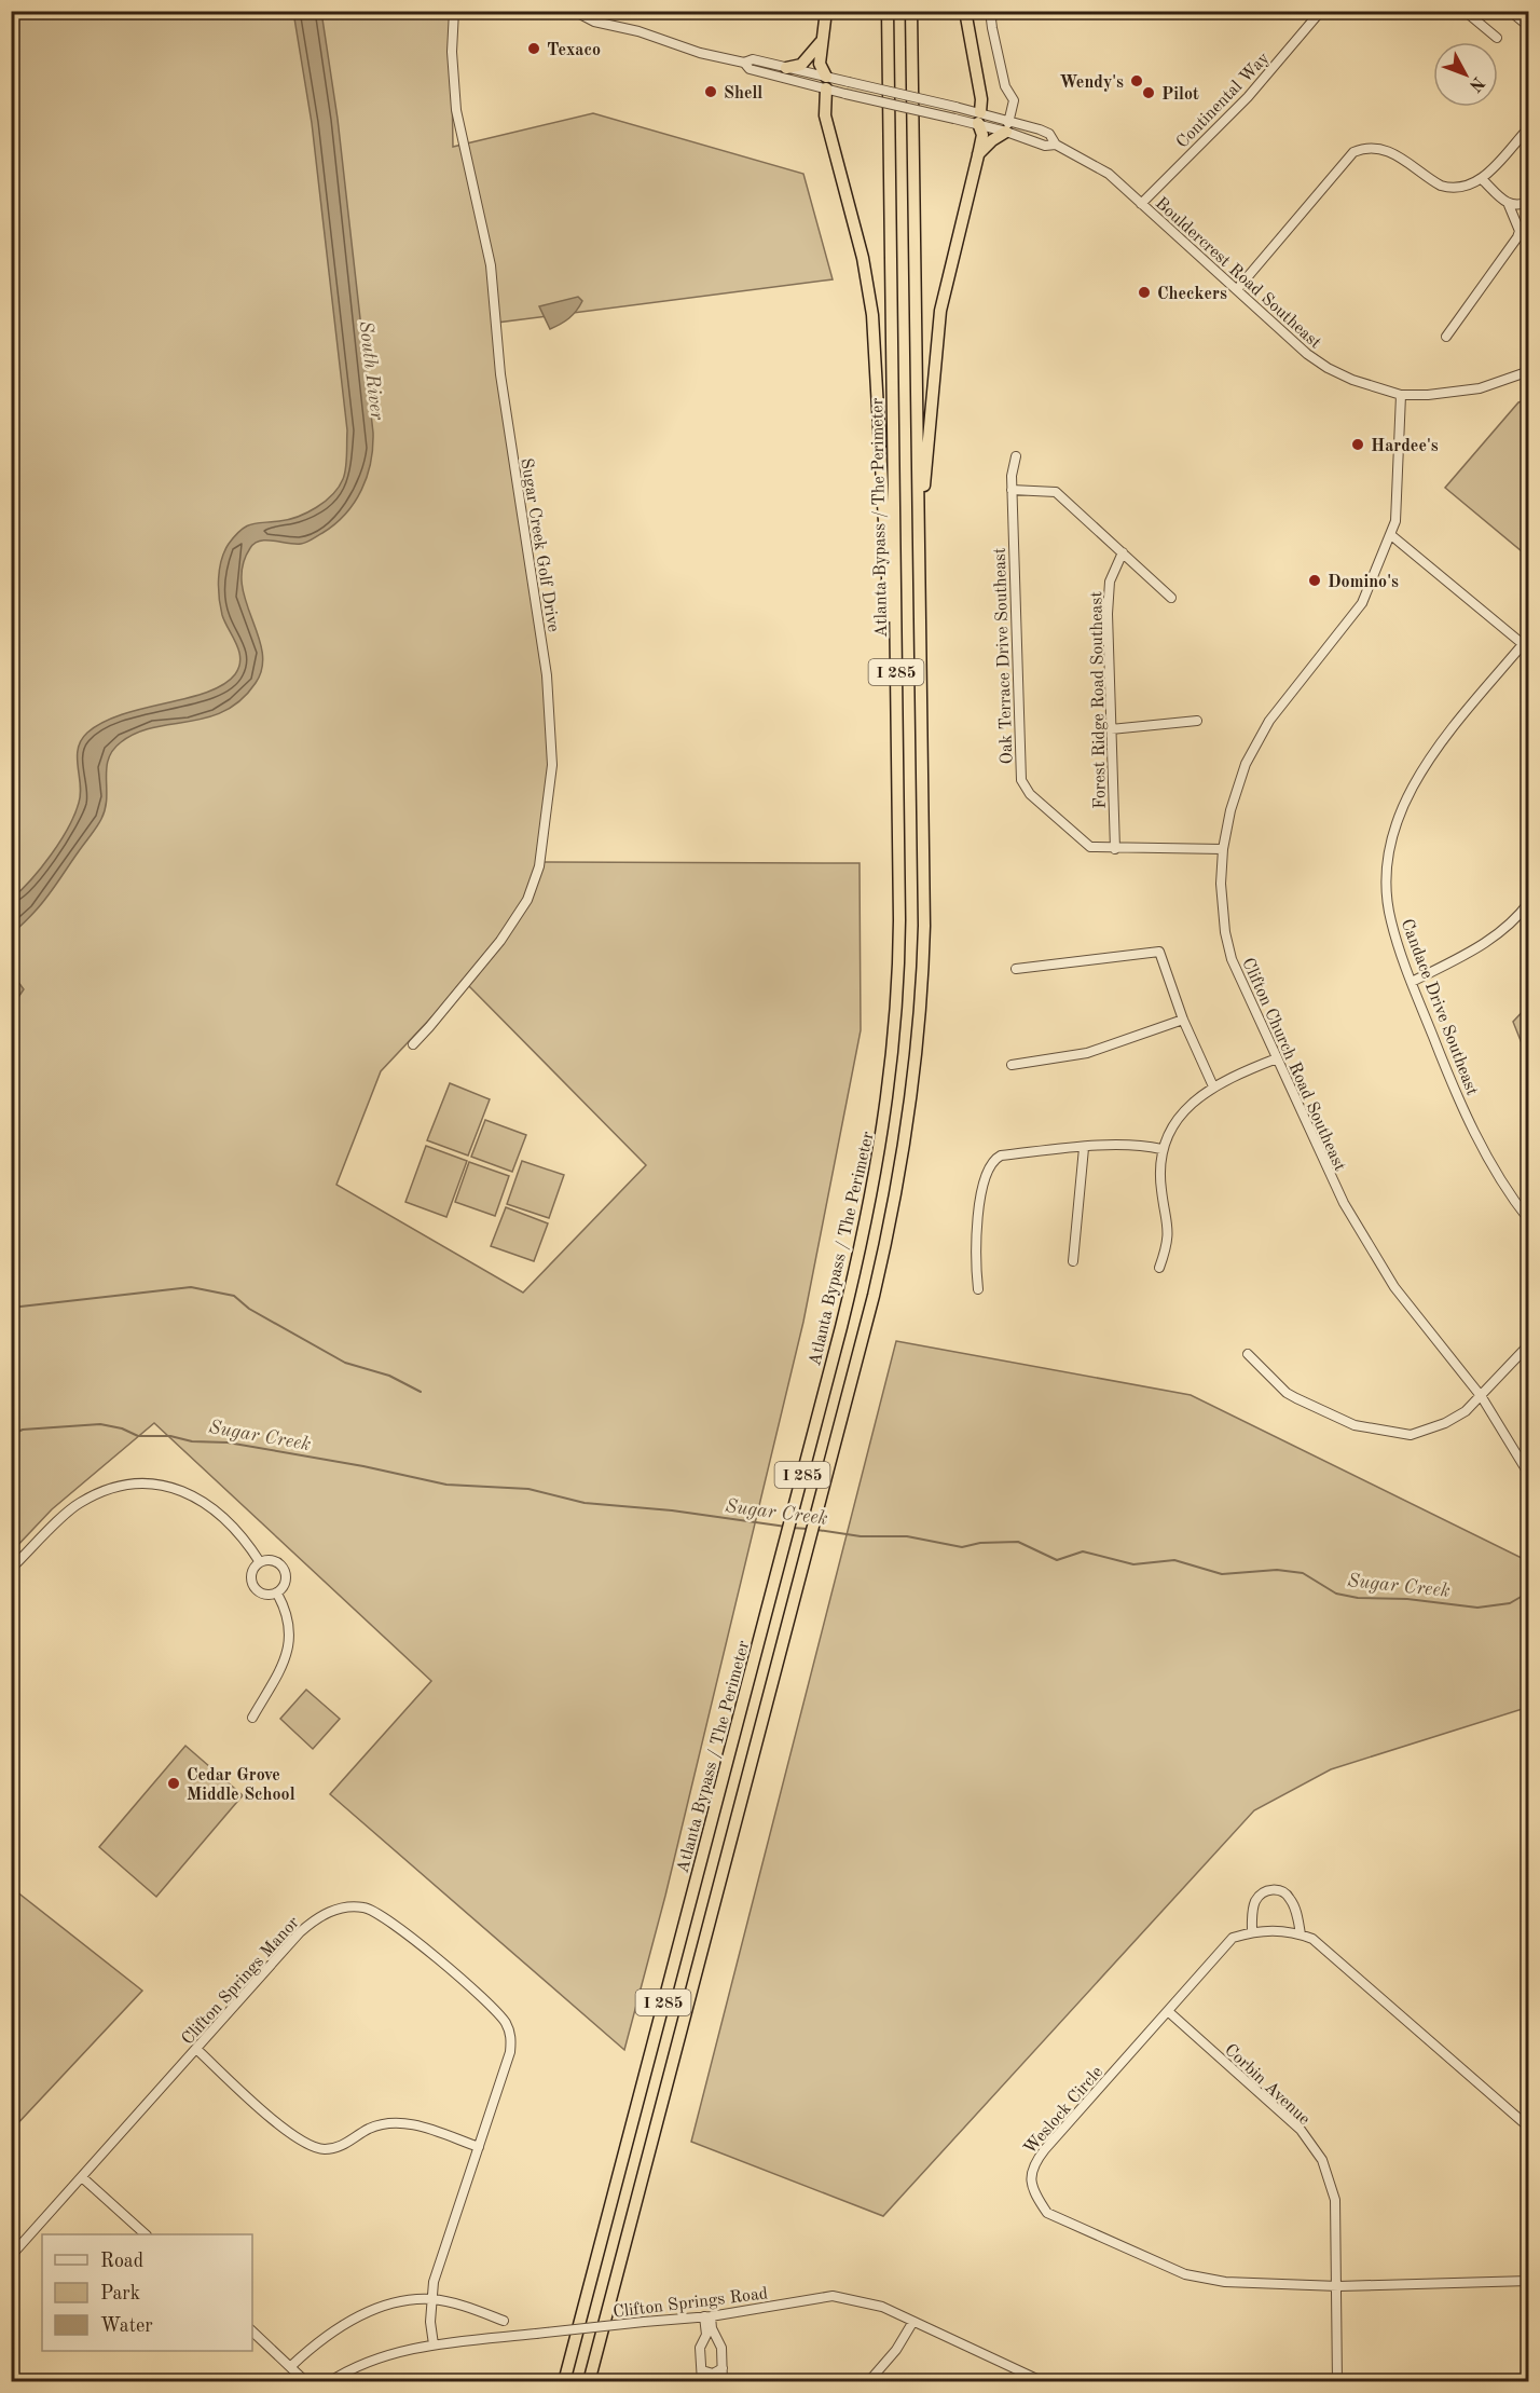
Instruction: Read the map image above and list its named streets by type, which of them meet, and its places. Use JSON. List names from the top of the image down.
{
  "streets": {
    "highway": ["Atlanta Bypass / The Perimeter", "I 285"],
    "street": [
      "Continental Way",
      "Bouldercrest Road Southeast",
      "Sugar Creek Golf Drive",
      "Oak Terrace Drive Southeast",
      "Forest Ridge Road Southeast",
      "Candace Drive Southeast",
      "Clifton Church Road Southeast",
      "Clifton Springs Manor",
      "Corbin Avenue",
      "Weslock Circle",
      "Clifton Springs Road"
    ]
  },
  "crossings": [
    ["Continental Way", "Bouldercrest Road Southeast"],
    ["Bouldercrest Road Southeast", "Clifton Church Road Southeast"],
    ["Oak Terrace Drive Southeast", "Forest Ridge Road Southeast"],
    ["Oak Terrace Drive Southeast", "Clifton Church Road Southeast"],
    ["Clifton Springs Manor", "Clifton Springs Road"],
    ["Corbin Avenue", "Weslock Circle"]
  ],
  "water": ["South River", "Sugar Creek"],
  "places": [
    "Texaco",
    "Wendy's",
    "Shell",
    "Pilot",
    "Checkers",
    "Hardee's",
    "Domino's",
    "Cedar Grove Middle School"
  ],
  "legend": ["Road", "Park", "Water"],
  "north": "bottom right"
}
